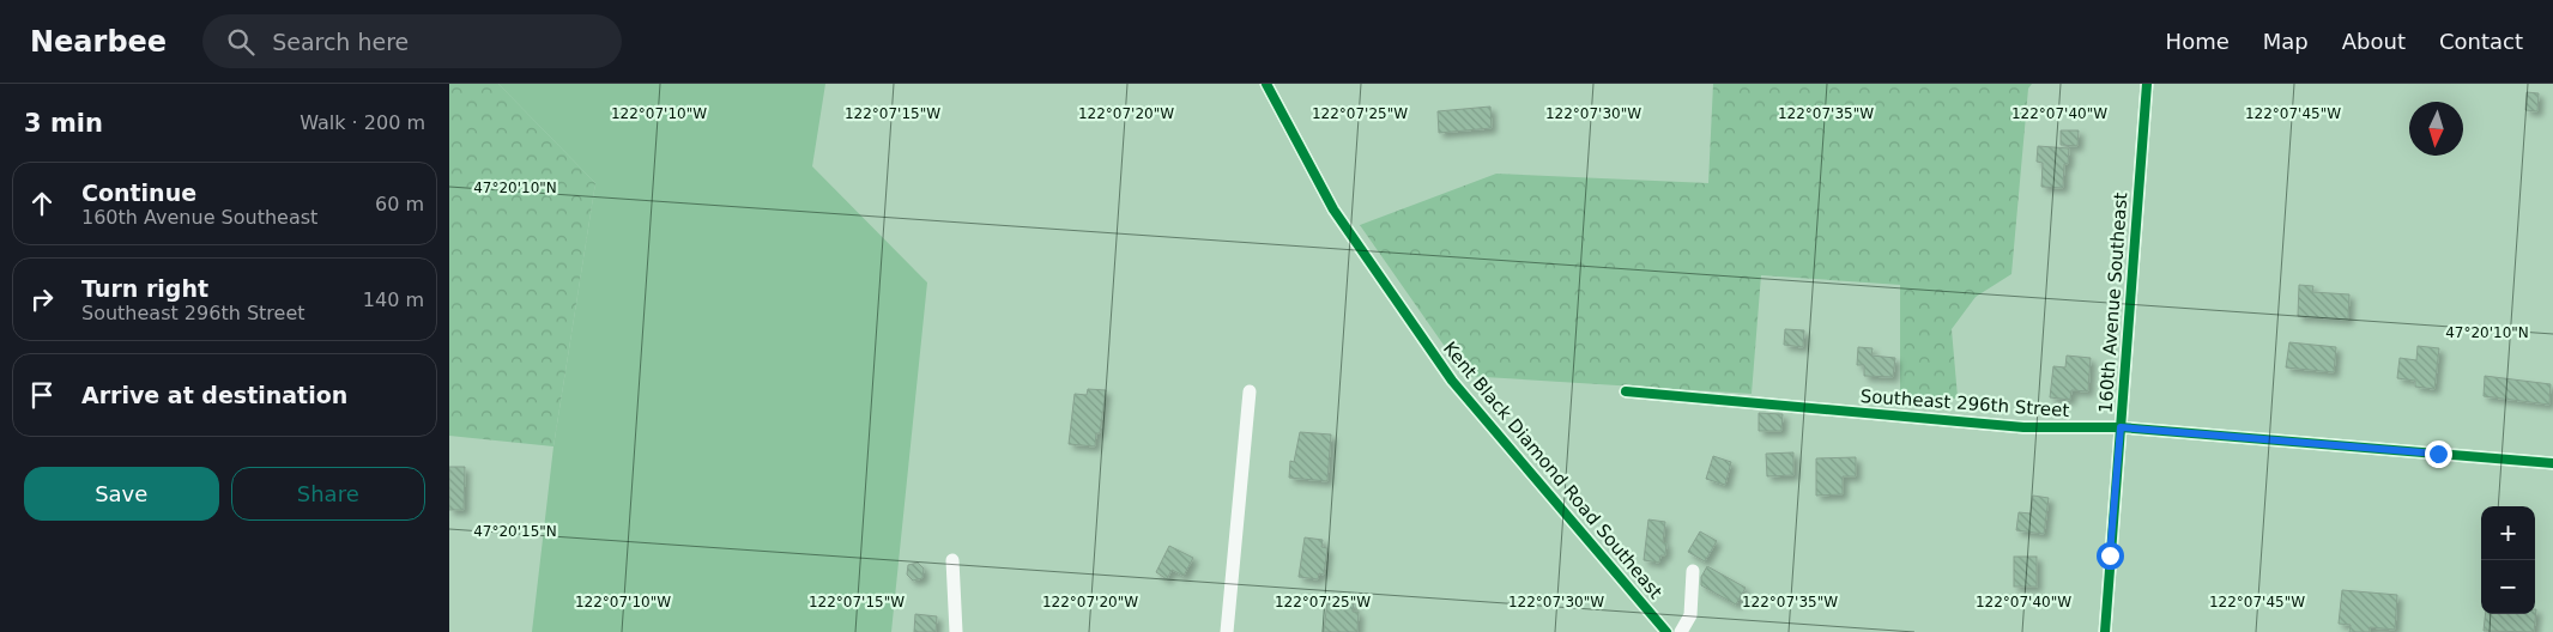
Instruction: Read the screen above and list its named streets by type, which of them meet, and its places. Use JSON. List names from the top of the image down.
{
  "streets": {
    "street": ["160th Avenue Southeast", "Southeast 296th Street", "Kent Black Diamond Road Southeast"]
  },
  "crossings": [
    ["160th Avenue Southeast", "Southeast 296th Street"]
  ],
  "north": "bottom",
  "page": {
    "header": "Nearbee",
    "search": "Search here",
    "nav": [
      "Home",
      "Map",
      "About",
      "Contact"
    ],
    "heading": ["3 min", "Walk · 200 m"],
    "list": [
      ["Continue", "160th Avenue Southeast", "60 m"],
      ["Turn right", "Southeast 296th Street", "140 m"],
      "Arrive at destination"
    ],
    "buttons": ["Save", "Share"],
    "map_buttons": ["+", "−"]
  },
  "coordinates": [
    "122°07'10\"W",
    "122°07'15\"W",
    "122°07'20\"W",
    "122°07'25\"W",
    "122°07'30\"W",
    "122°07'35\"W",
    "122°07'40\"W",
    "122°07'45\"W",
    "47°20'10\"N",
    "47°20'15\"N"
  ]
}
